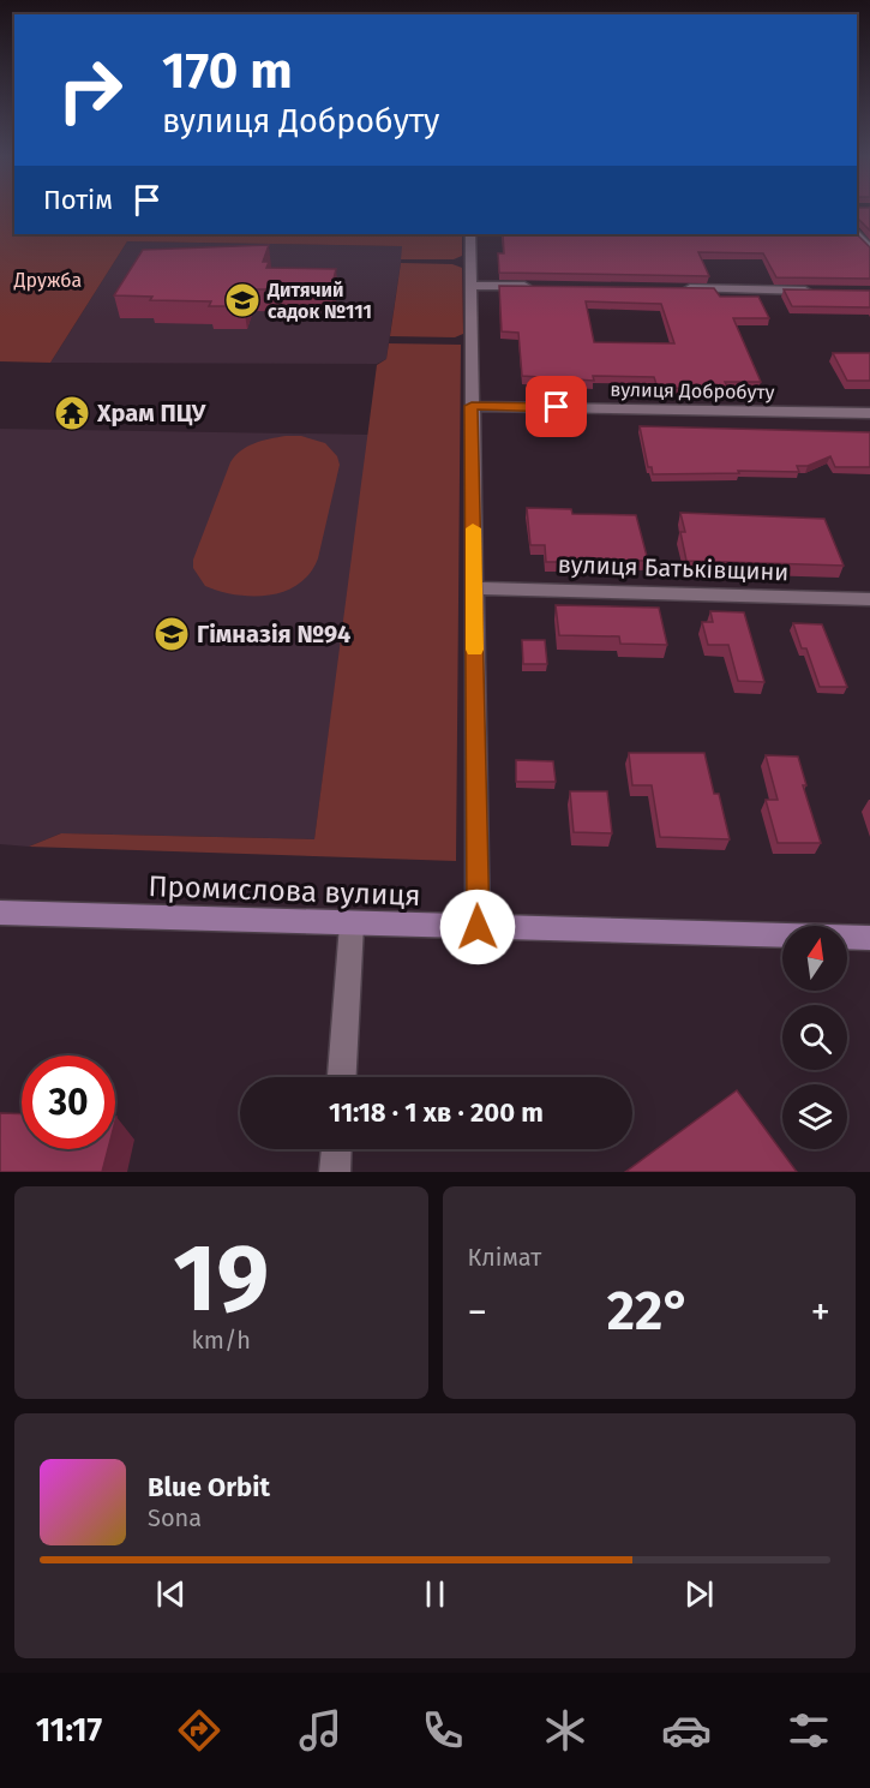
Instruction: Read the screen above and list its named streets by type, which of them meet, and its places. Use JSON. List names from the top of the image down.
{
  "streets": {
    "street": ["вулиця Добробуту", "вулиця Батьківщини", "Промислова вулиця"]
  },
  "parks": ["Дружба"],
  "places": {
    "school or university": ["Дитячий садок №111", "Гімназія №94"],
    "temple": ["Храм ПЦУ"]
  },
  "north": "top",
  "page": {
    "turn": ["170 m", "вулиця Добробуту"],
    "then": "Потім",
    "limit": "30",
    "trip": "11:18 · 1 хв · 200 m",
    "tile": [
      ["19", "km/h"],
      "Клімат"
    ],
    "heat": ["−", "22°", "+"],
    "song": ["Blue Orbit", "Sona"],
    "tabs": "11:17"
  }
}
